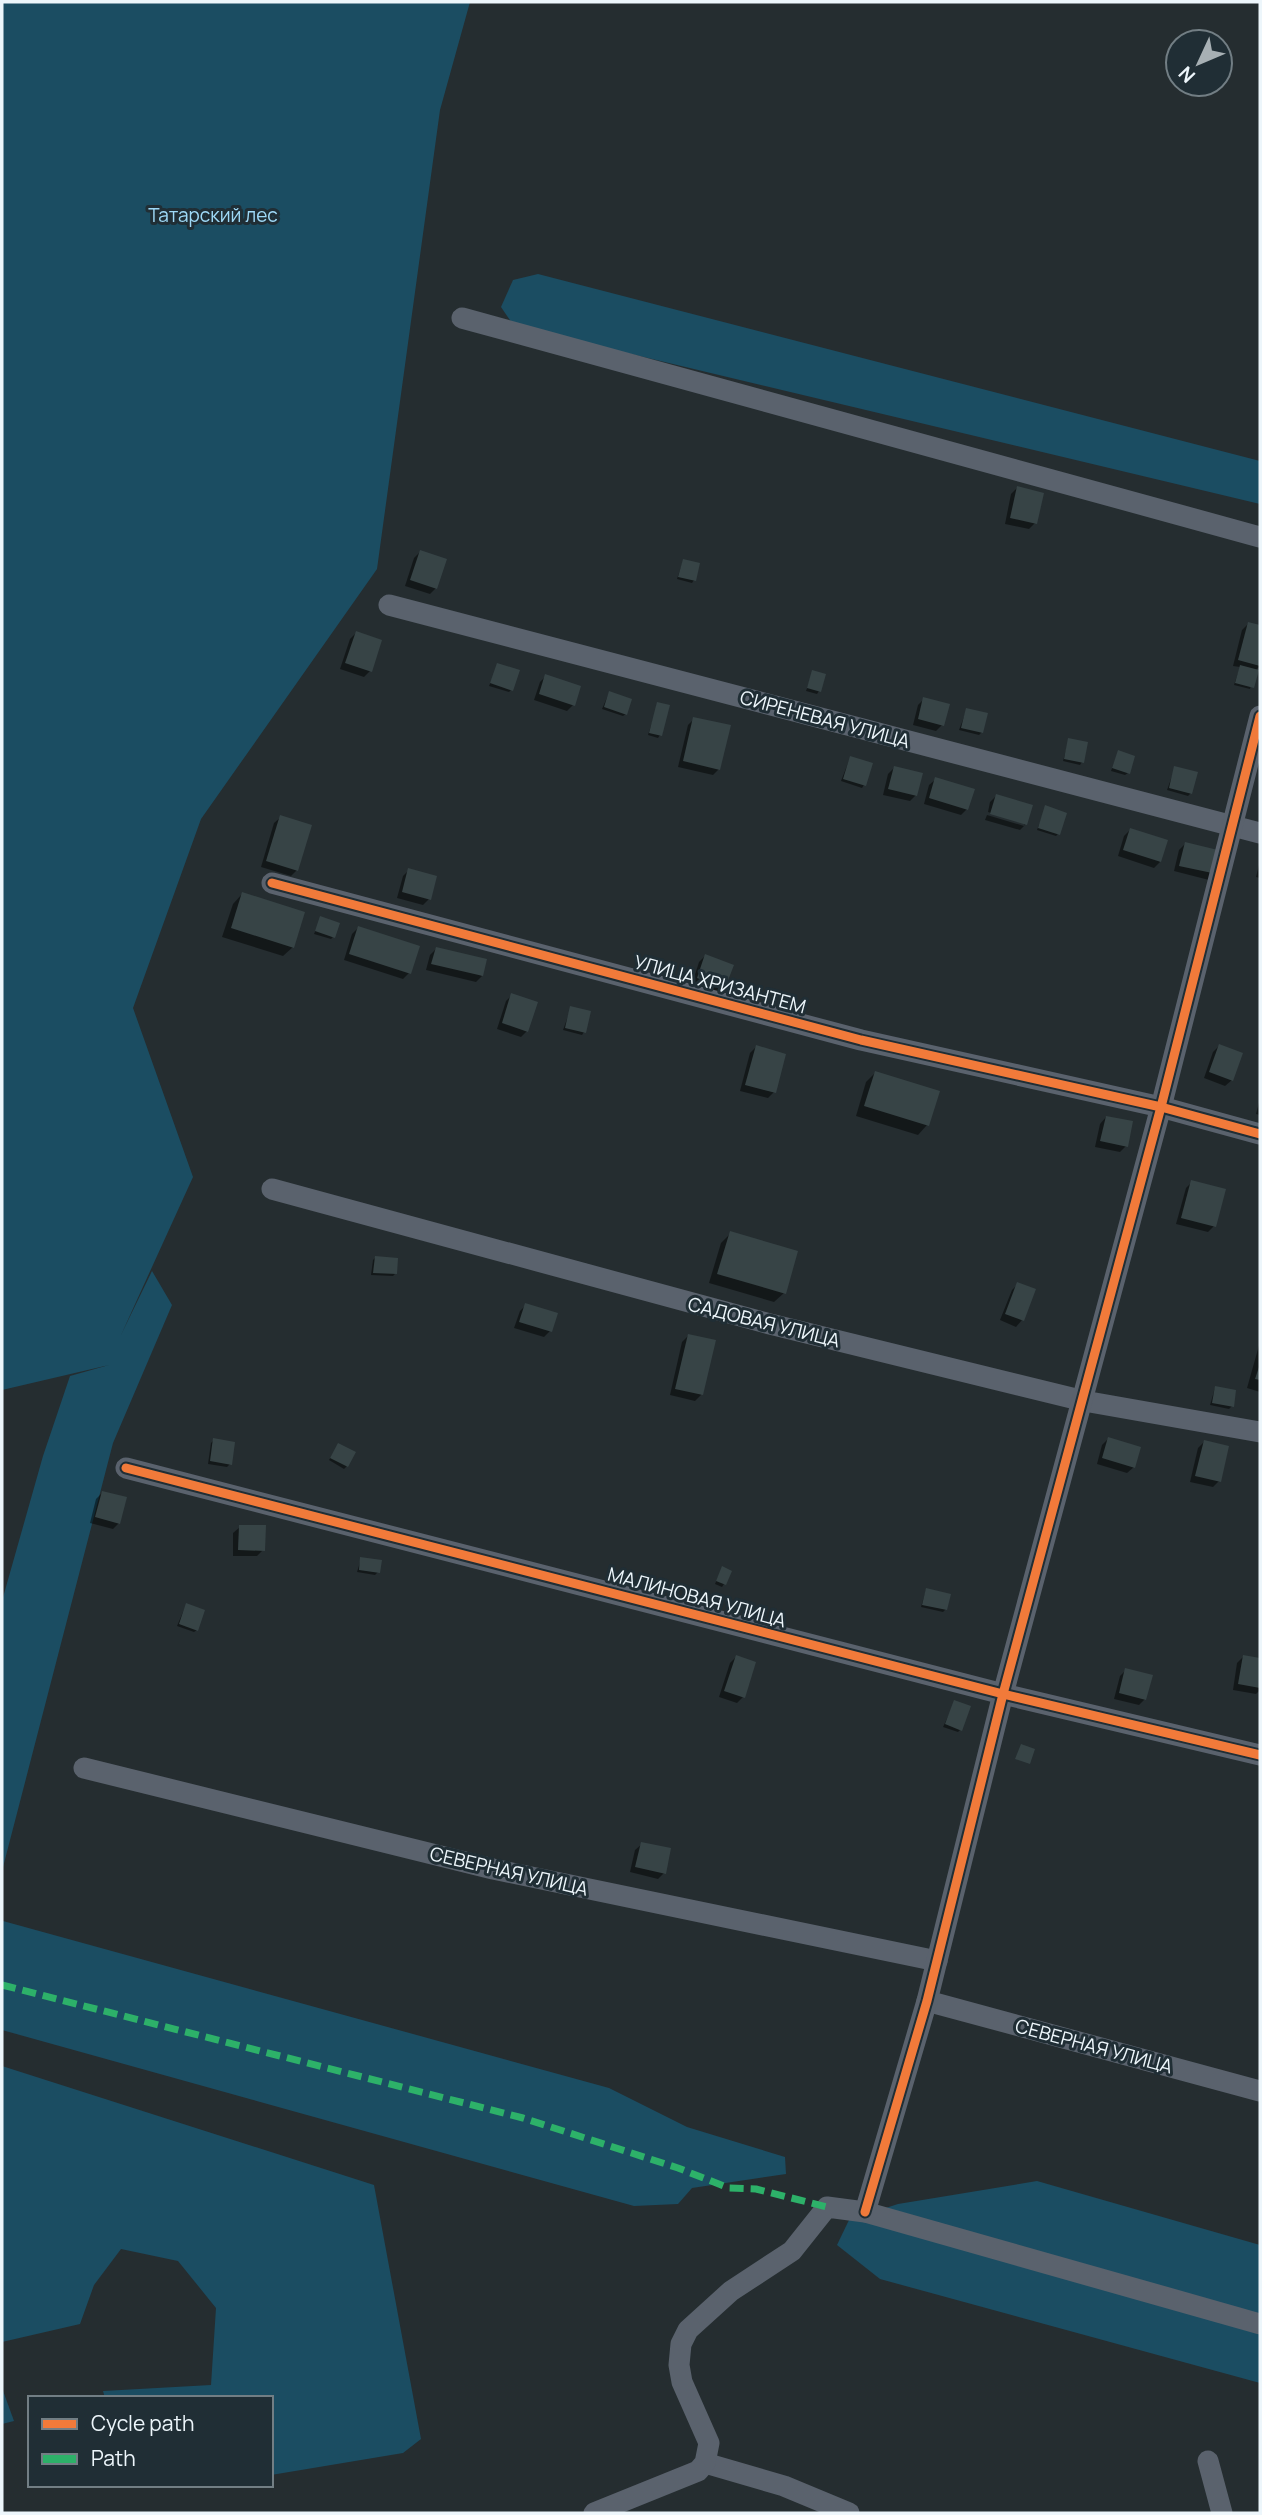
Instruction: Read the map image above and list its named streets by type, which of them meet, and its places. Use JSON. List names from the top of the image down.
{
  "streets": {
    "street": [
      "СИРЕНЕВАЯ УЛИЦА",
      "УЛИЦА ХРИЗАНТЕМ",
      "САДОВАЯ УЛИЦА",
      "МАЛИНОВАЯ УЛИЦА",
      "СЕВЕРНАЯ УЛИЦА"
    ]
  },
  "parks": ["Татарский лес"],
  "legend": ["Cycle path", "Path"],
  "north": "bottom left"
}
